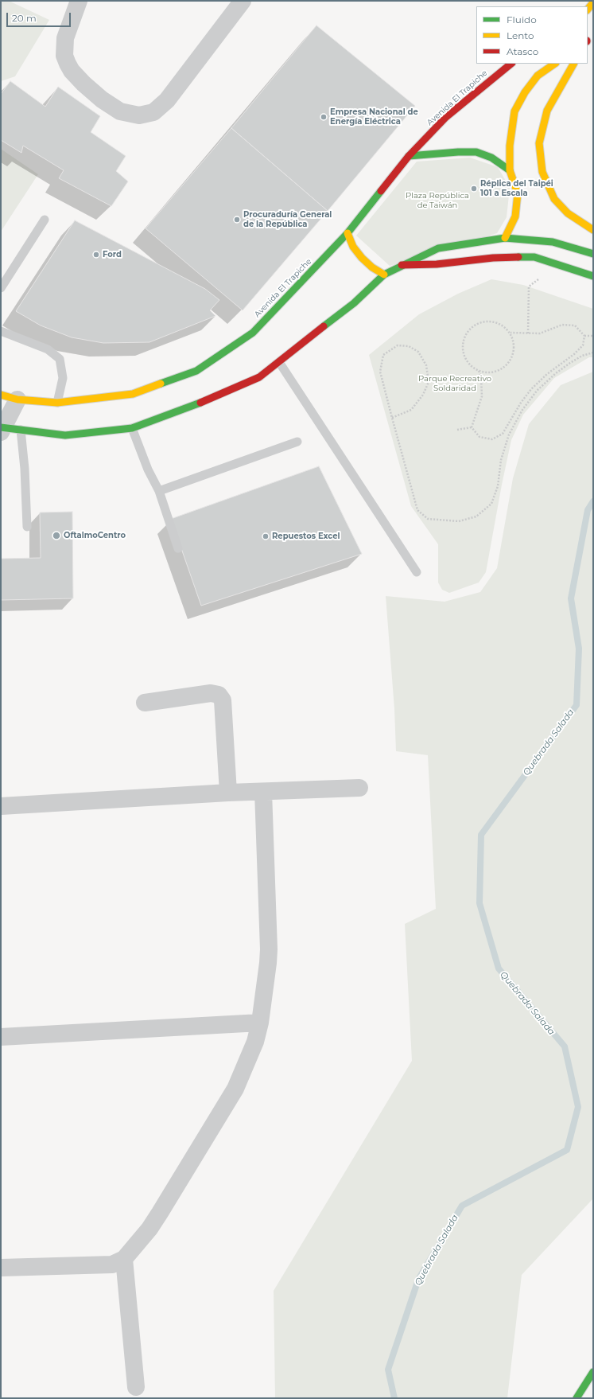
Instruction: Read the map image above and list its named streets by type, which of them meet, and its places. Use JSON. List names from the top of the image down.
{
  "streets": {
    "main road": ["Avenida El Trapiche"]
  },
  "water": ["Quebrada Salada"],
  "parks": ["Plaza República de Taiwán", "Parque Recreativo Soldaridad"],
  "places": [
    "Empresa Nacional de Energía Eléctrica",
    "Réplica del Taipéi 101 a Escala",
    "Procuraduría General de la República",
    "Ford",
    "OftalmoCentro",
    "Repuestos Excel"
  ],
  "legend": ["Fluido", "Lento", "Atasco"],
  "scale_bar": "20 m"
}
